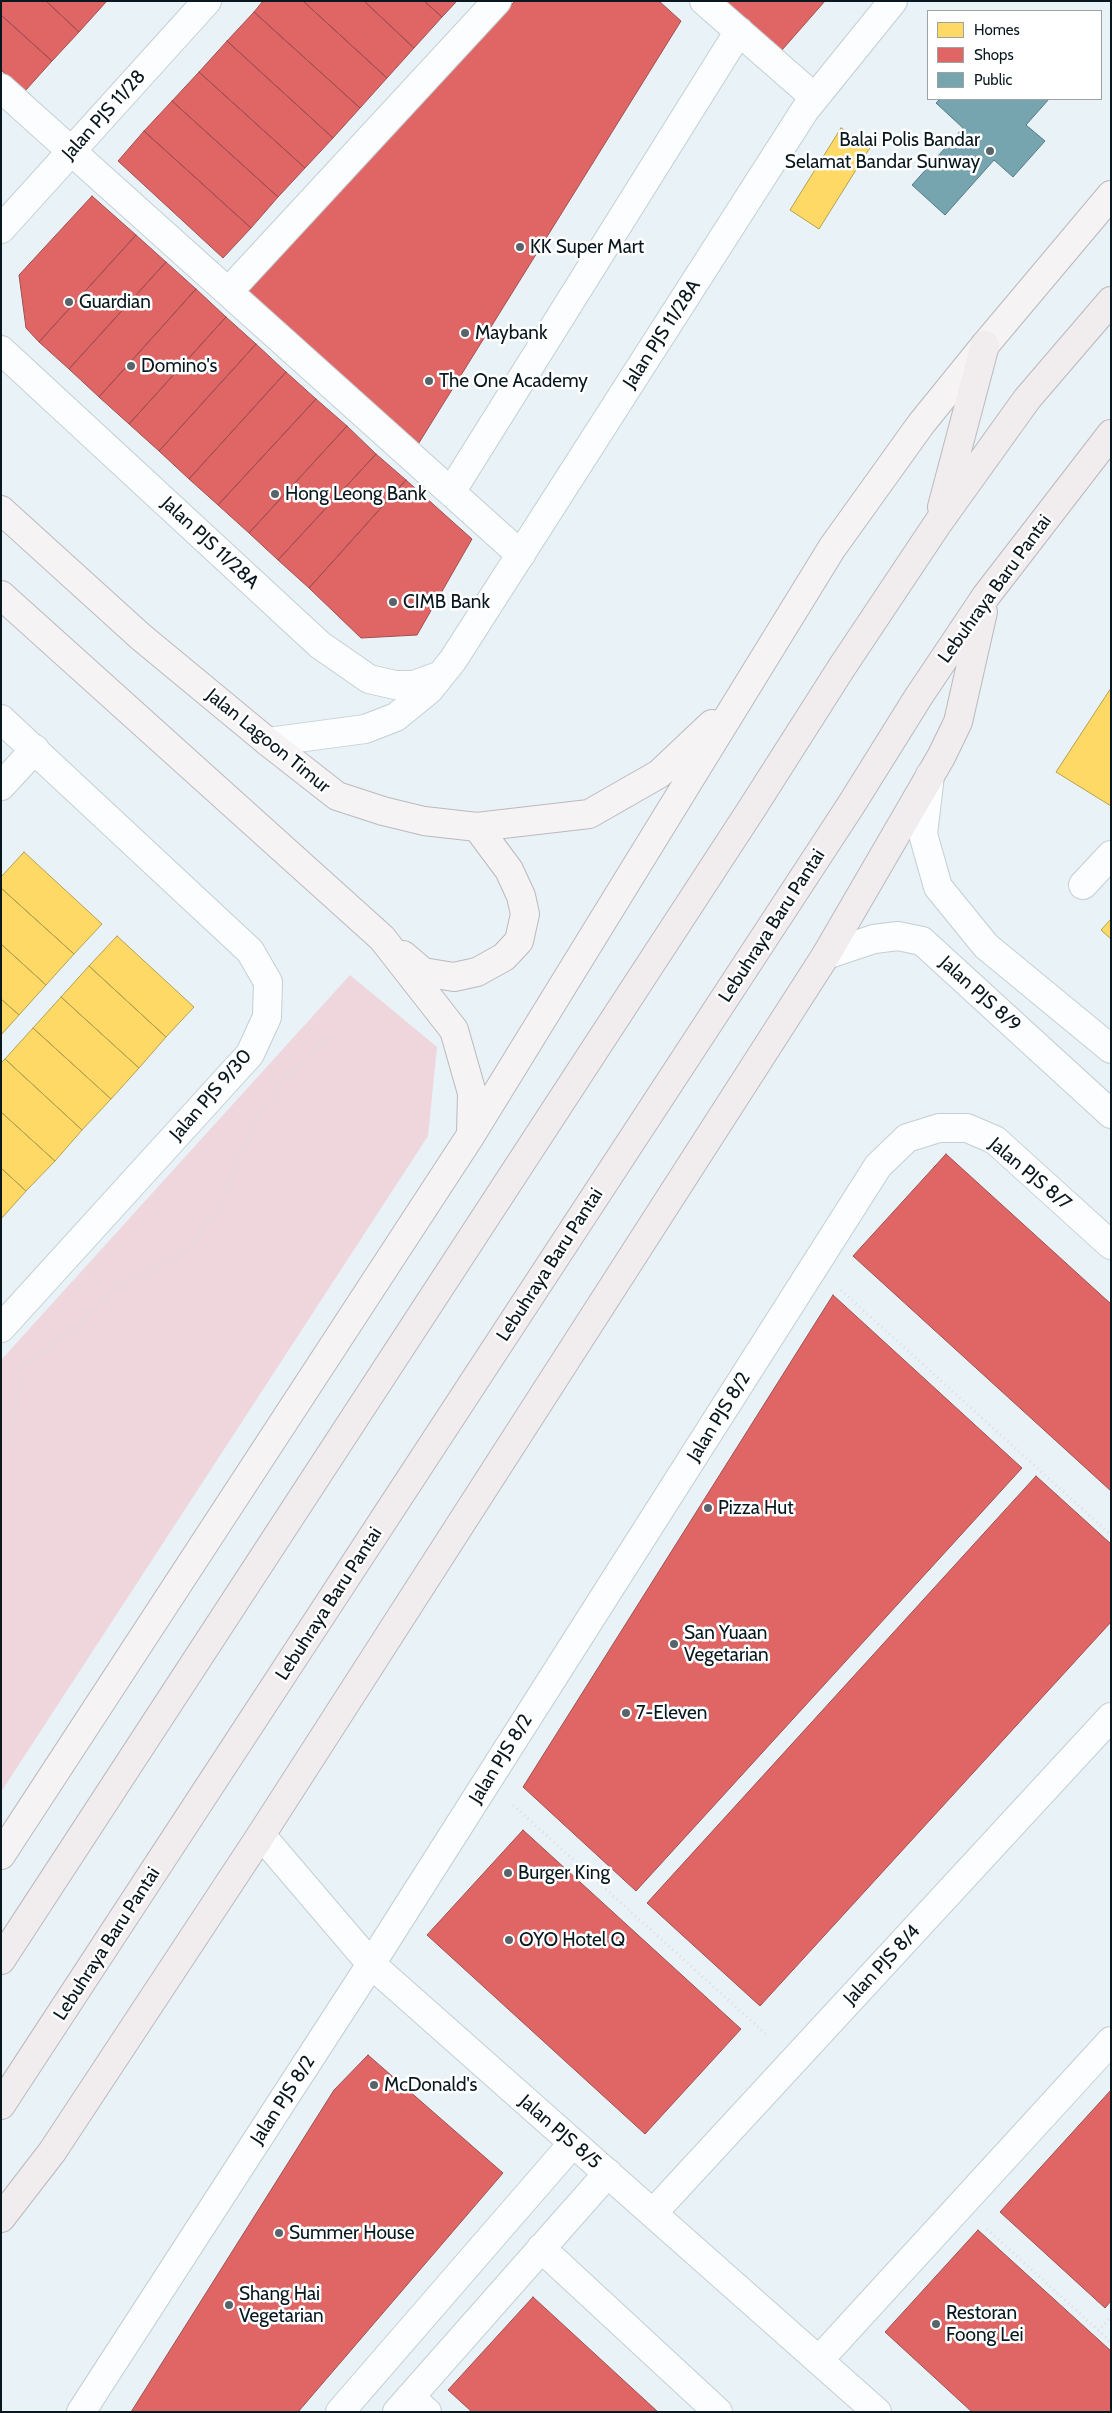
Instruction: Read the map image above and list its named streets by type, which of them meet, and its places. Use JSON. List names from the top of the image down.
{
  "streets": {
    "highway": ["Lebuhraya Baru Pantai"],
    "main road": ["Jalan Lagoon Timur"],
    "street": [
      "Jalan PJS 11/28",
      "Jalan PJS 11/28A",
      "Jalan PJS 8/9",
      "Jalan PJS 9/30",
      "Jalan PJS 8/7",
      "Jalan PJS 8/2",
      "Jalan PJS 8/4",
      "Jalan PJS 8/5"
    ]
  },
  "crossings": [
    ["Jalan PJS 11/28A", "Jalan Lagoon Timur"],
    ["Jalan PJS 8/7", "Jalan PJS 8/2"],
    ["Jalan PJS 8/2", "Jalan PJS 8/5"],
    ["Jalan PJS 8/4", "Jalan PJS 8/5"]
  ],
  "places": [
    "Balai Polis Bandar Selamat Bandar Sunway",
    "KK Super Mart",
    "Guardian",
    "Maybank",
    "Domino's",
    "The One Academy",
    "Hong Leong Bank",
    "CIMB Bank",
    "Pizza Hut",
    "San Yuaan Vegetarian",
    "7-Eleven",
    "Burger King",
    "OYO Hotel Q",
    "McDonald's",
    "Summer House",
    "Shang Hai Vegetarian",
    "Restoran Foong Lei"
  ],
  "legend": ["Homes", "Shops", "Public"]
}
